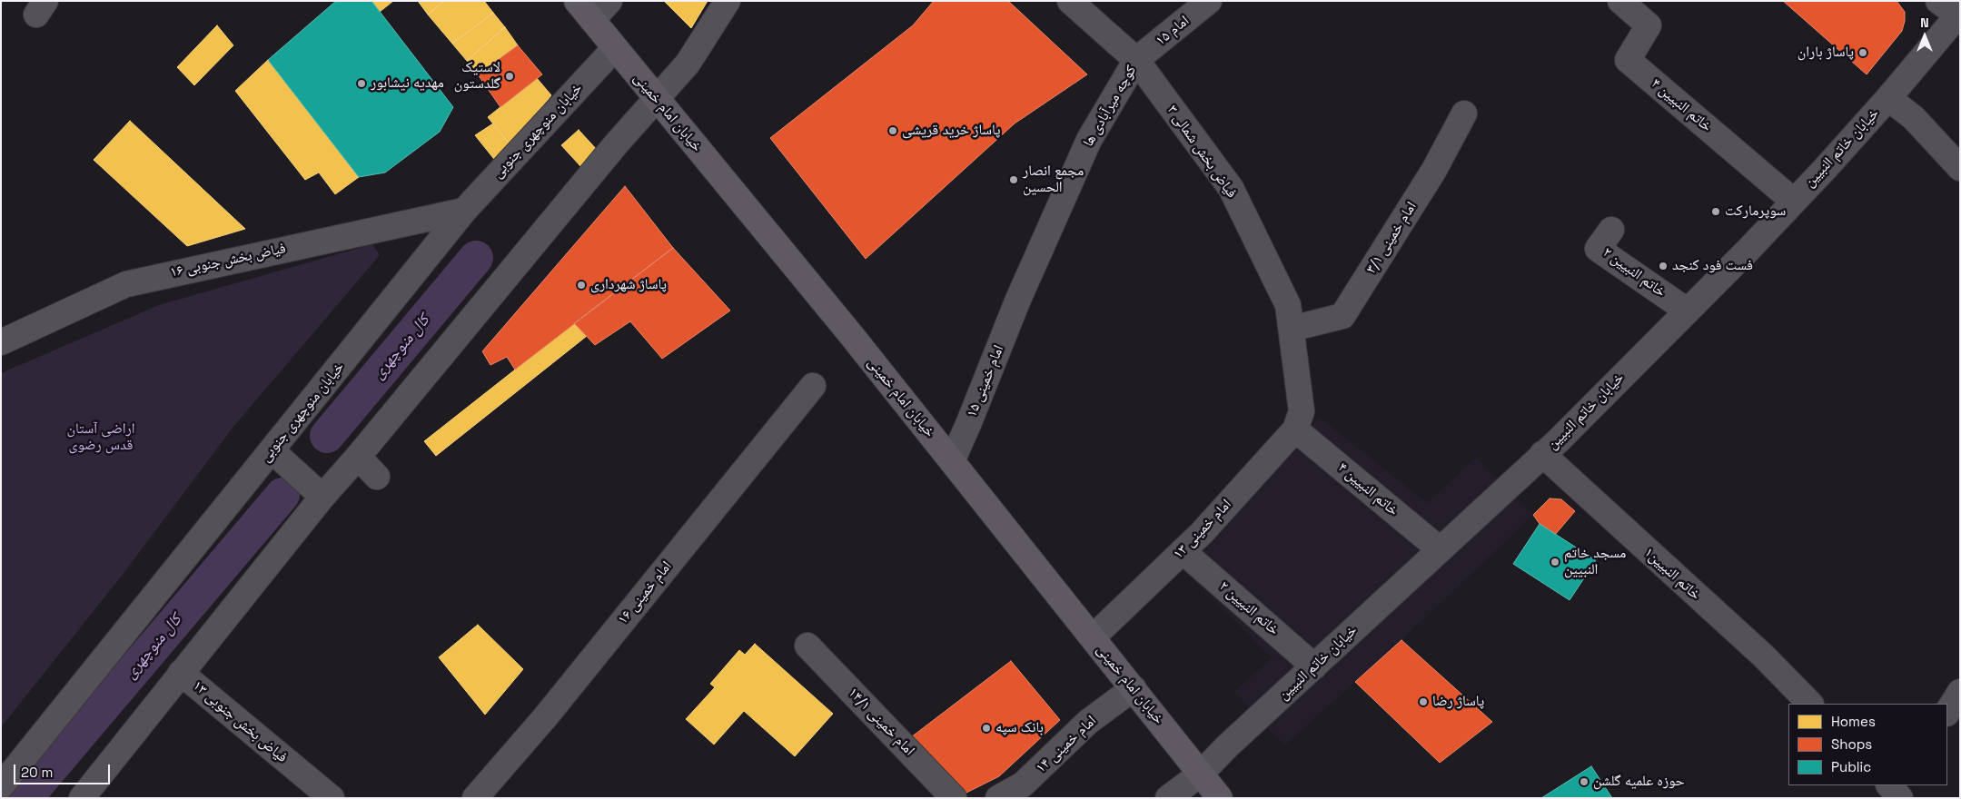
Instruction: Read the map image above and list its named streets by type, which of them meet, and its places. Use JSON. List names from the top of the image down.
{
  "streets": {
    "main road": ["خیابان امام خمینی"],
    "street": [
      "امام ۱۵",
      "خاتم النبیین ۴",
      "کوچه میرآبادی ها",
      "خیابان منوچهری جنوبی",
      "خیابان خاتم النبیین",
      "فیاض بخش شمالی ۳",
      "امام خمینی ۳/۱",
      "فیاض بخش جنوبی ۱۶",
      "خاتم النبیین ۲",
      "امام خمینی ۱۵",
      "امام خمینی ۱۳",
      "خاتم النبیین۱",
      "امام خمینی ۱۶",
      "فیاض بخش جنوبی ۱۳",
      "امام خمینی ۱۴/۱",
      "امام خمینی ۱۴"
    ]
  },
  "crossings": [
    ["امام ۱۵", "کوچه میرآبادی ها"],
    ["امام ۱۵", "فیاض بخش شمالی ۳"],
    ["خاتم النبیین ۴", "خیابان خاتم النبیین"],
    ["خاتم النبیین ۴", "فیاض بخش شمالی ۳"],
    ["خاتم النبیین ۴", "امام خمینی ۱۳"],
    ["کوچه میرآبادی ها", "فیاض بخش شمالی ۳"],
    ["کوچه میرآبادی ها", "امام خمینی ۱۵"],
    ["خیابان امام خمینی", "خیابان منوچهری جنوبی"],
    ["خیابان امام خمینی", "خیابان خاتم النبیین"],
    ["خیابان امام خمینی", "امام خمینی ۱۵"],
    ["خیابان امام خمینی", "امام خمینی ۱۳"],
    ["خیابان امام خمینی", "امام خمینی ۱۴"],
    ["خیابان منوچهری جنوبی", "فیاض بخش جنوبی ۱۶"],
    ["خیابان خاتم النبیین", "خاتم النبیین ۲"],
    ["خیابان خاتم النبیین", "خاتم النبیین۱"],
    ["فیاض بخش شمالی ۳", "امام خمینی ۳/۱"],
    ["فیاض بخش شمالی ۳", "امام خمینی ۱۳"],
    ["خاتم النبیین ۲", "امام خمینی ۱۳"]
  ],
  "water": ["کال منوچهری"],
  "parks": ["اراضی آستان قدس رضوی"],
  "places": [
    "پاساژ باران",
    "لاستیک گلدستون",
    "مهدیه نیشابور",
    "پاساژ خرید قریشی",
    "مجمع انصار الحسین",
    "سوپرمارکت",
    "فست فود کنجد",
    "پاساژ شهرداری",
    "مسجد خاتم النبیین",
    "پاساژ رضا",
    "بانک سپه",
    "حوزه علمیه گلشن"
  ],
  "legend": ["Homes", "Shops", "Public"],
  "scale_bar": "20 m",
  "north": "top"
}
